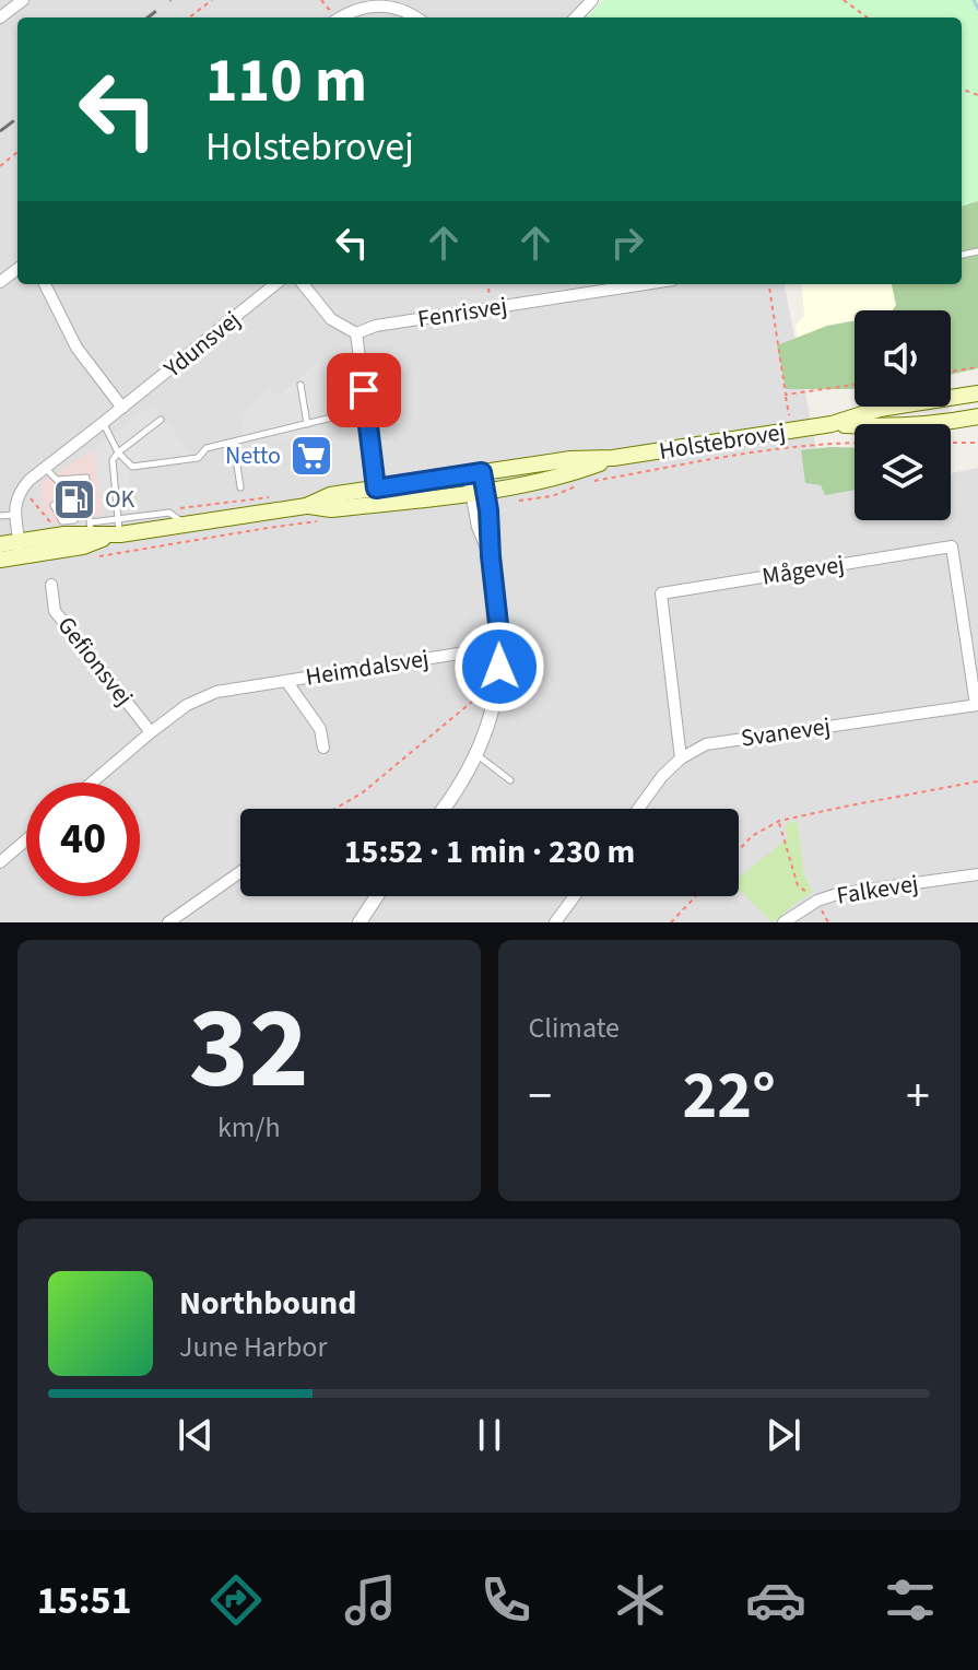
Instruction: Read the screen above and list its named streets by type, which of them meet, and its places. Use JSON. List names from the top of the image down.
{
  "streets": {
    "main road": ["Holstebrovej"],
    "street": [
      "Fenrisvej",
      "Ydunsvej",
      "Mågevej",
      "Gefionsvej",
      "Heimdalsvej",
      "Svanevej",
      "Falkevej"
    ]
  },
  "crossings": [
    ["Mågevej", "Svanevej"],
    ["Gefionsvej", "Heimdalsvej"]
  ],
  "places": {
    "supermarket": ["Netto"],
    "fuel station": ["OK"]
  },
  "page": {
    "turn": ["110 m", "Holstebrovej"],
    "limit": "40",
    "trip": "15:52 · 1 min · 230 m",
    "tile": [
      ["32", "km/h"],
      "Climate"
    ],
    "heat": ["−", "22°", "+"],
    "song": ["Northbound", "June Harbor"],
    "tabs": "15:51"
  }
}
